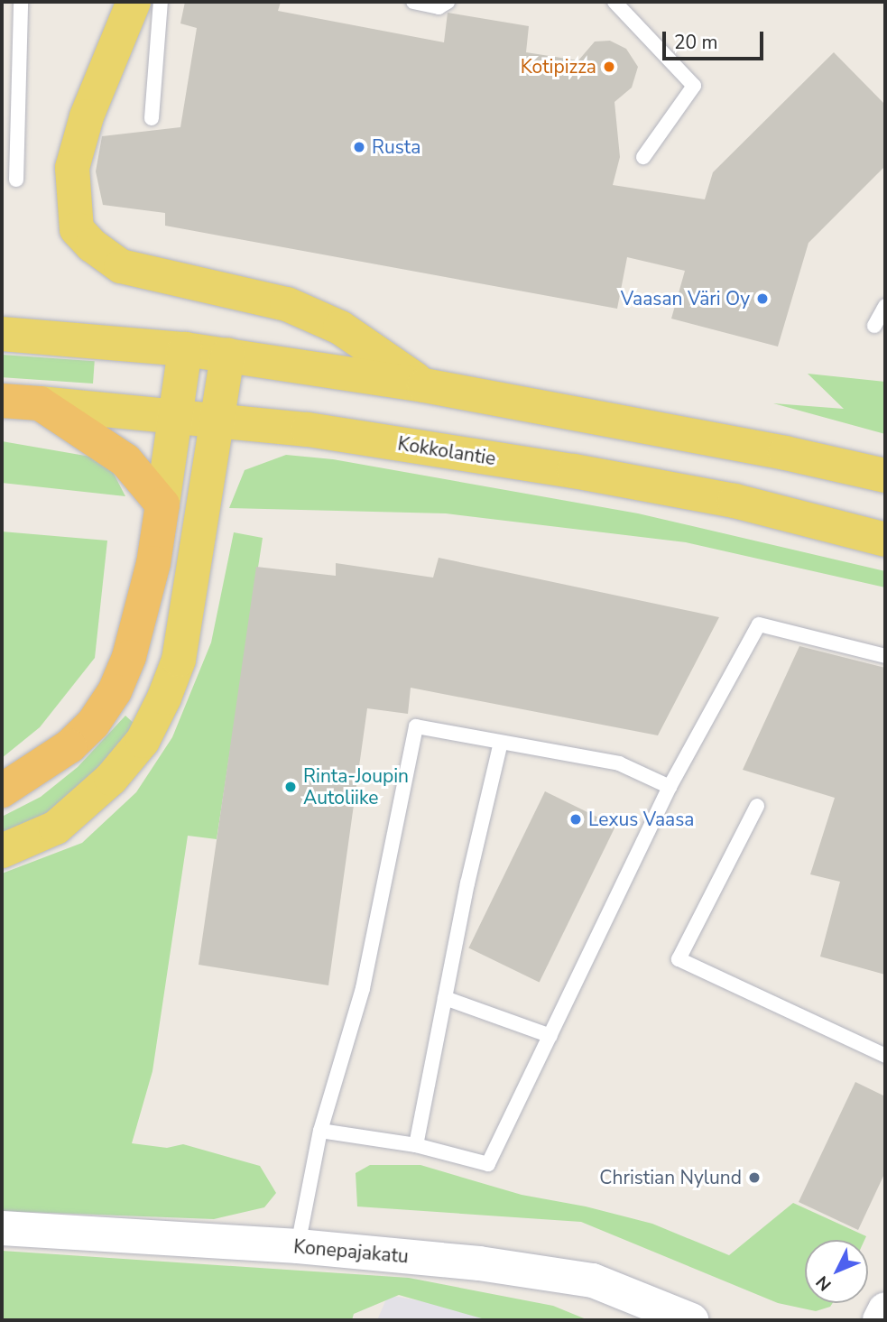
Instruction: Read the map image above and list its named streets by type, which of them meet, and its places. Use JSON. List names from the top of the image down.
{
  "streets": {
    "highway": ["Kokkolantie"],
    "street": ["Konepajakatu"]
  },
  "places": [
    "Kotipizza",
    "Rusta",
    "Vaasan Väri Oy",
    "Rinta-Joupin Autoliike",
    "Lexus Vaasa",
    "Christian Nylund"
  ],
  "scale_bar": "20 m",
  "north": "bottom left"
}
